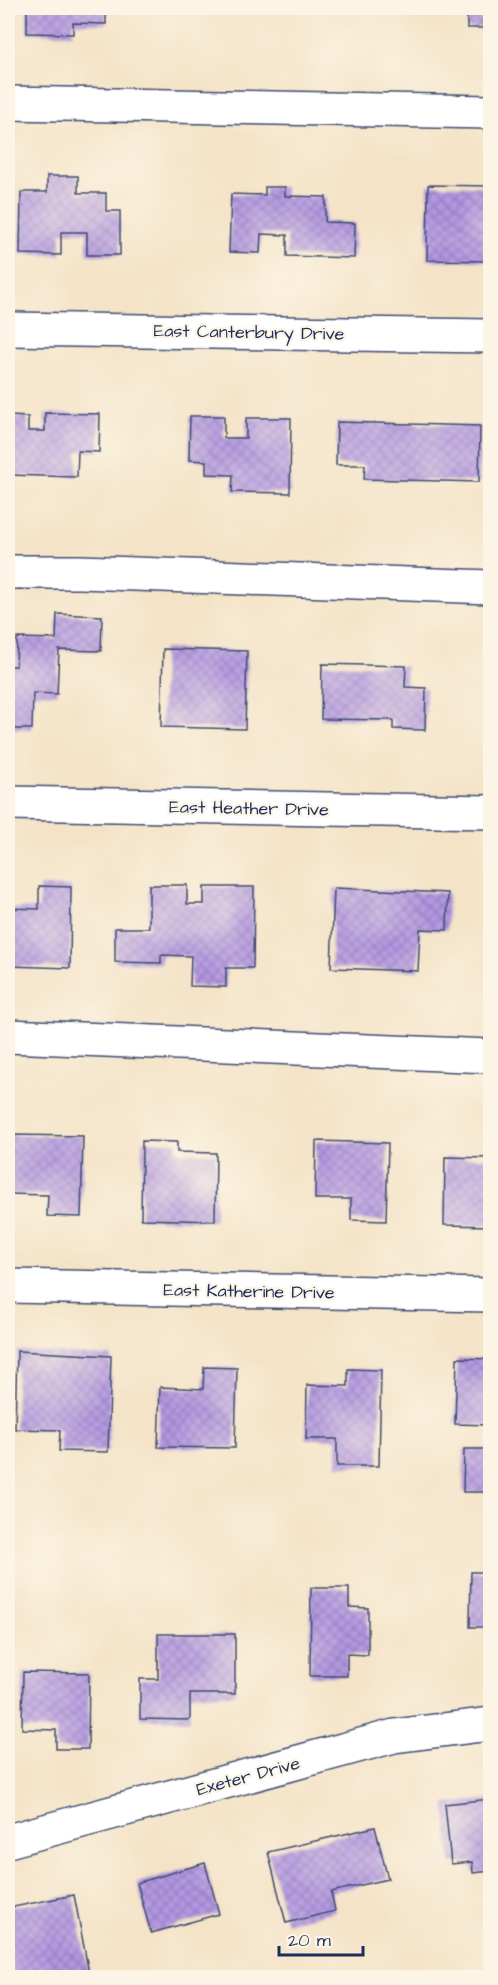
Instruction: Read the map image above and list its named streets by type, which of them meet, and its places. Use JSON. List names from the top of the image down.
{
  "streets": {
    "street": [
      "East Canterbury Drive",
      "East Heather Drive",
      "East Katherine Drive",
      "Exeter Drive"
    ]
  },
  "scale_bar": "20 m"
}
